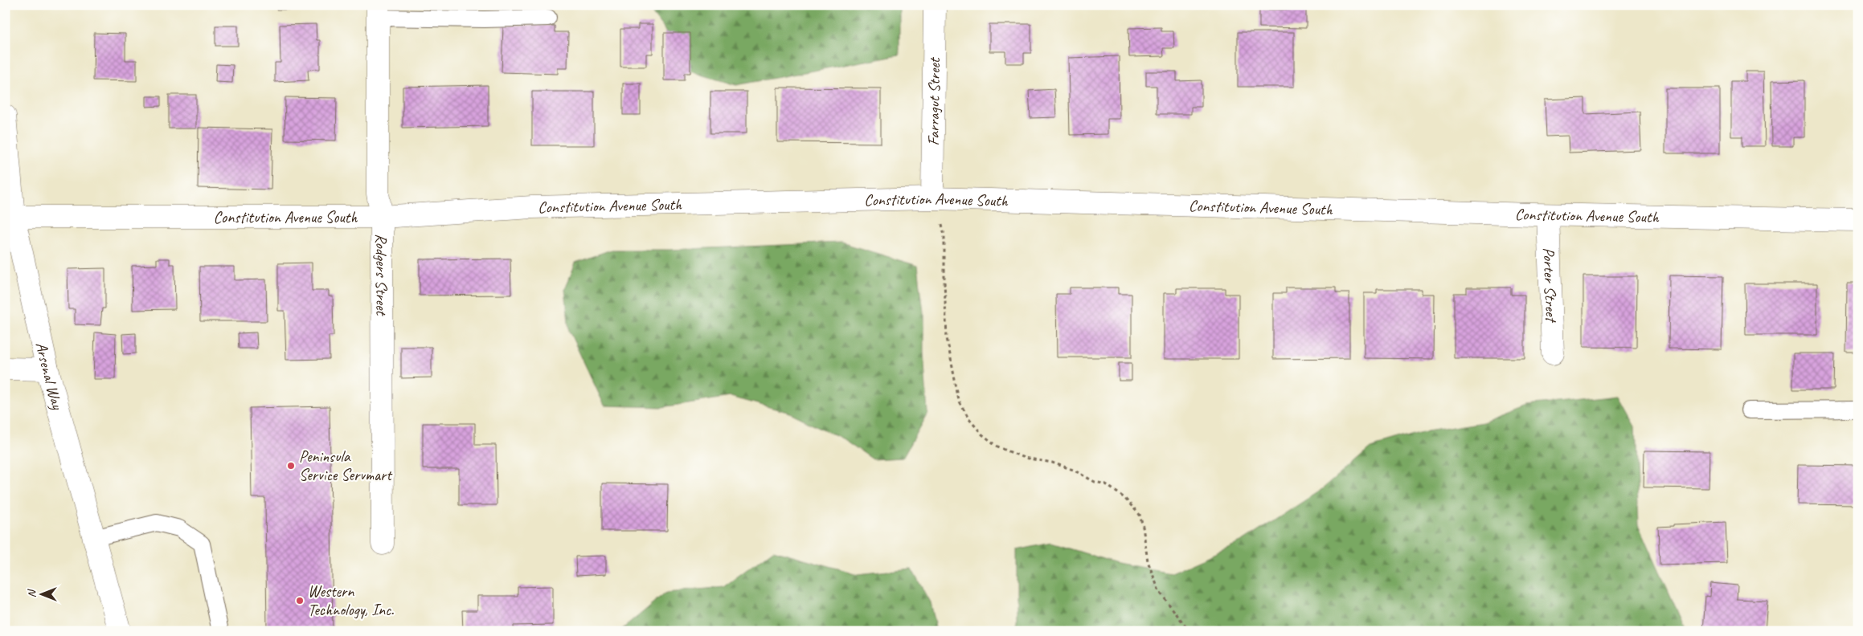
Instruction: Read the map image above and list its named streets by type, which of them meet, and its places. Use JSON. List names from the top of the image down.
{
  "streets": {
    "street": [
      "Farragut Street",
      "Constitution Avenue South",
      "Rodgers Street",
      "Porter Street",
      "Arsenal Way"
    ]
  },
  "crossings": [
    ["Farragut Street", "Constitution Avenue South"],
    ["Constitution Avenue South", "Rodgers Street"],
    ["Constitution Avenue South", "Porter Street"],
    ["Constitution Avenue South", "Arsenal Way"]
  ],
  "places": ["Peninsula Service Servmart", "Western Technology, Inc."],
  "north": "left"
}
